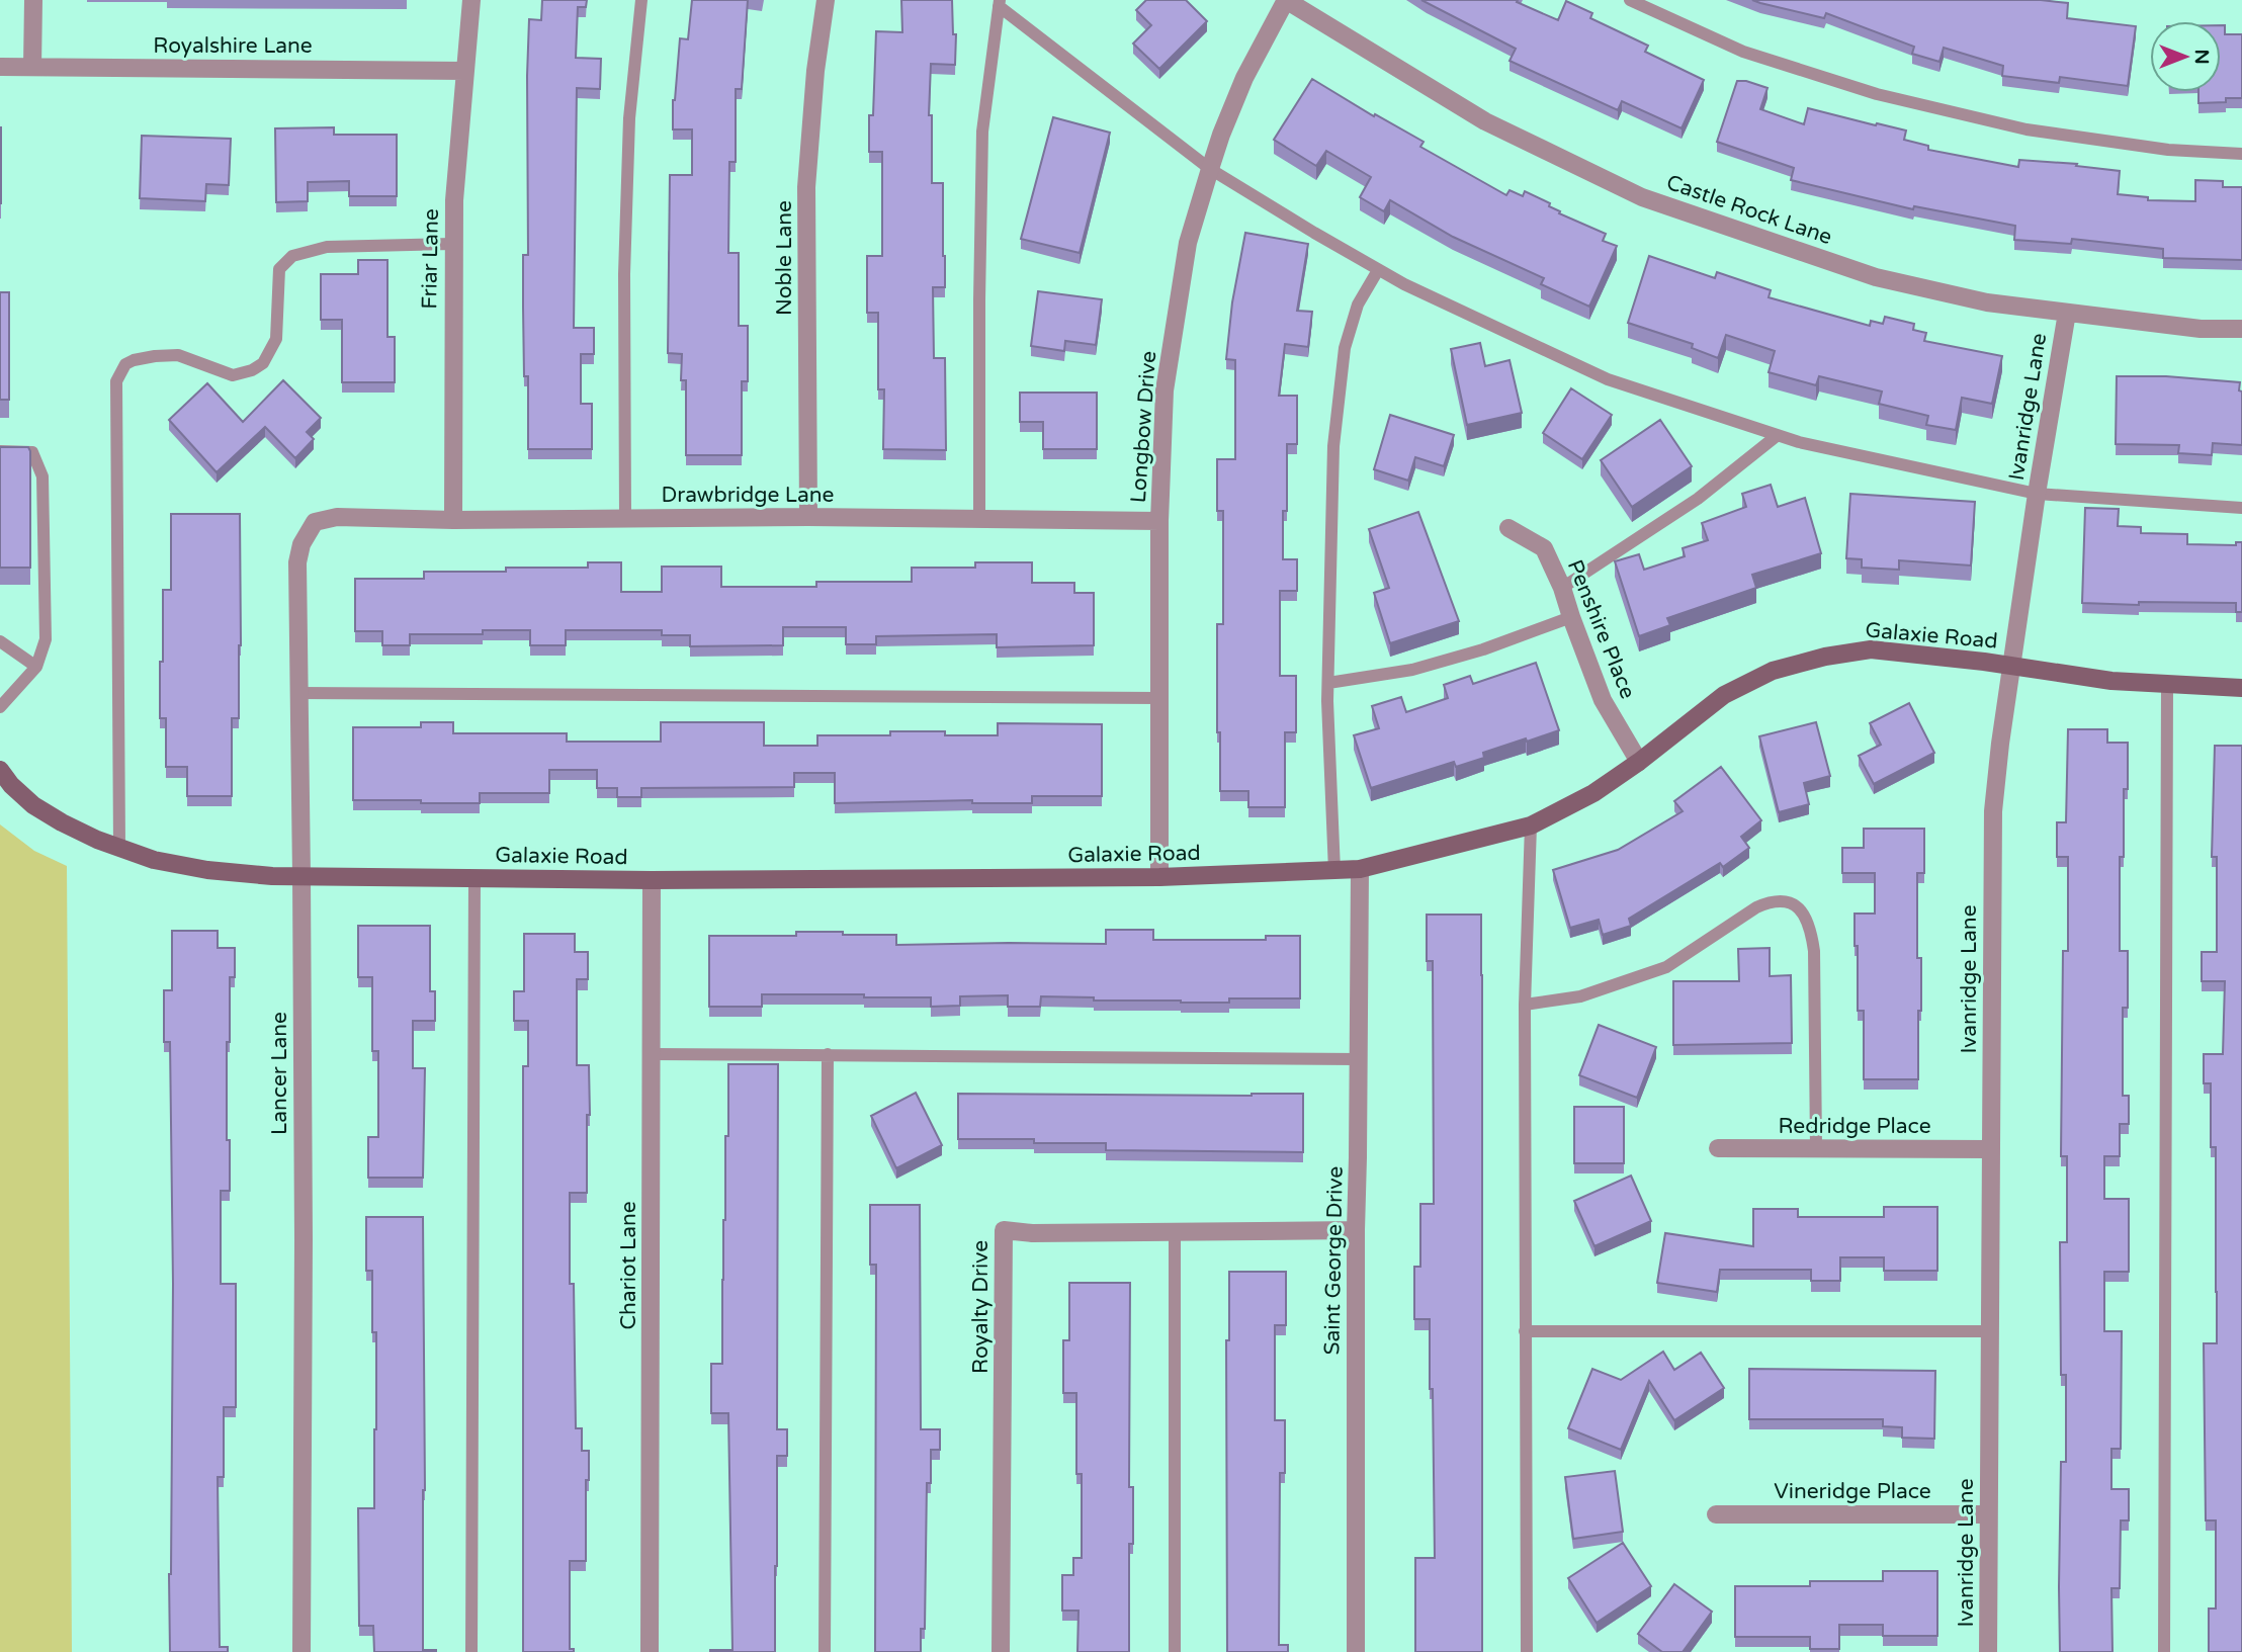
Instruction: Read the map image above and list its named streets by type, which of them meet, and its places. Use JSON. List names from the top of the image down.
{
  "streets": {
    "street": [
      "Royalshire Lane",
      "Castle Rock Lane",
      "Noble Lane",
      "Friar Lane",
      "Ivanridge Lane",
      "Longbow Drive",
      "Drawbridge Lane",
      "Penshire Place",
      "Galaxie Road",
      "Lancer Lane",
      "Redridge Place",
      "Saint George Drive",
      "Chariot Lane",
      "Royalty Drive",
      "Vineridge Place"
    ]
  },
  "crossings": [
    ["Royalshire Lane", "Friar Lane"],
    ["Castle Rock Lane", "Ivanridge Lane"],
    ["Castle Rock Lane", "Longbow Drive"],
    ["Noble Lane", "Drawbridge Lane"],
    ["Friar Lane", "Drawbridge Lane"],
    ["Ivanridge Lane", "Galaxie Road"],
    ["Ivanridge Lane", "Redridge Place"],
    ["Ivanridge Lane", "Vineridge Place"],
    ["Longbow Drive", "Drawbridge Lane"],
    ["Longbow Drive", "Galaxie Road"],
    ["Drawbridge Lane", "Lancer Lane"],
    ["Penshire Place", "Galaxie Road"],
    ["Galaxie Road", "Lancer Lane"],
    ["Galaxie Road", "Saint George Drive"],
    ["Galaxie Road", "Chariot Lane"],
    ["Saint George Drive", "Royalty Drive"]
  ],
  "north": "right"
}
